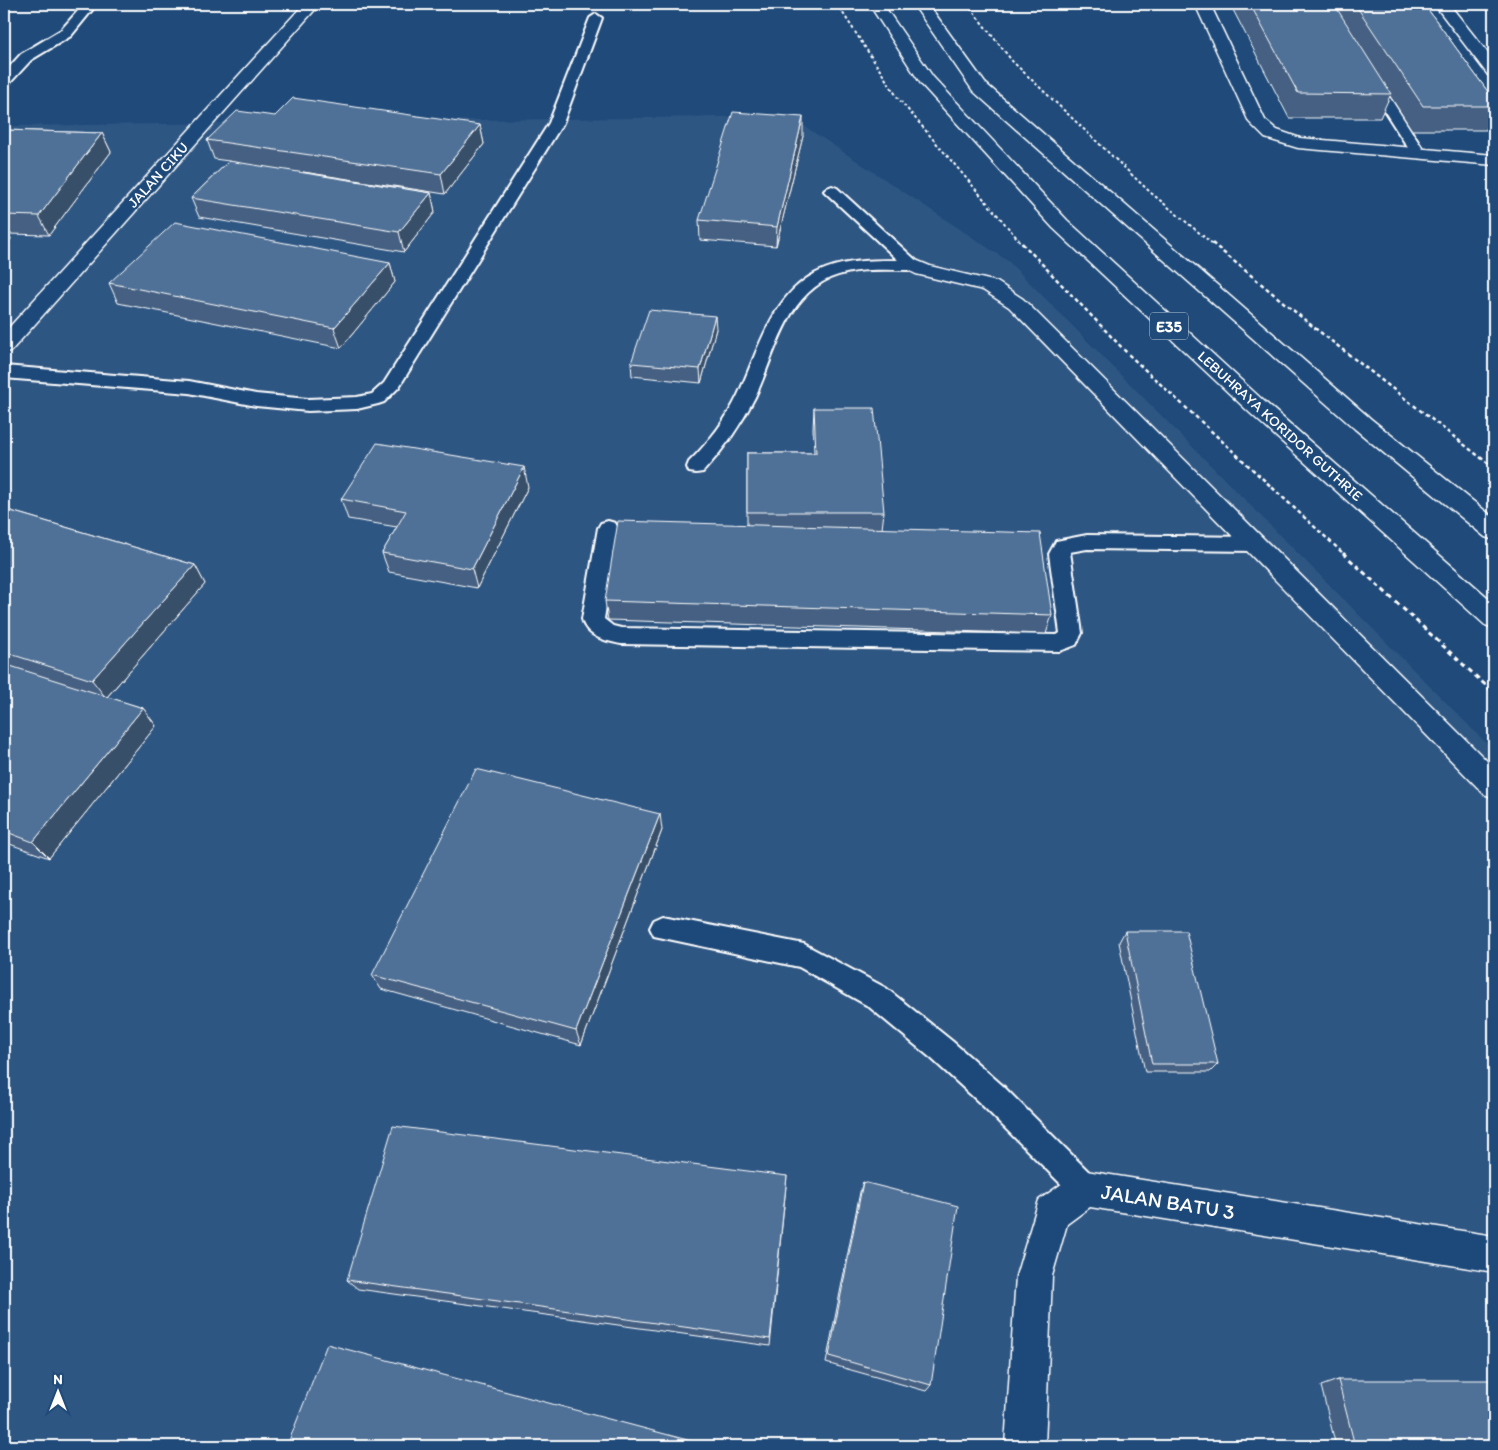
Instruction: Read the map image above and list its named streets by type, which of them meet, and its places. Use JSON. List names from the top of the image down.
{
  "streets": {
    "main road": [
      "JALAN CIKU",
      "E35",
      "LEBUHRAYA KORIDOR GUTHRIE",
      "JALAN BATU 3"
    ]
  },
  "north": "top"
}
